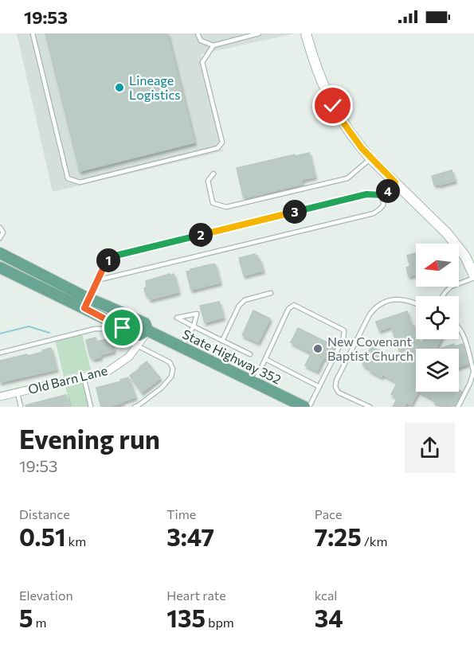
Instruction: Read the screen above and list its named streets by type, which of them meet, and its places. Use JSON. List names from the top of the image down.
{
  "streets": {
    "main road": ["State Highway 352"],
    "street": ["Old Barn Lane"]
  },
  "crossings": [
    ["State Highway 352", "Old Barn Lane"]
  ],
  "places": ["Lineage Logistics", "New Covenant Baptist Church"],
  "north": "left",
  "page": {
    "status": "19:53",
    "pins": [
      "4",
      "3",
      "2",
      "1"
    ],
    "heading": ["Evening run", "19:53"],
    "stats": [
      ["Distance", "0.51 km"],
      ["Time", "3:47"],
      ["Pace", "7:25 /km"],
      ["Elevation", "5 m"],
      ["Heart rate", "135 bpm"],
      ["kcal", "34"]
    ]
  }
}
